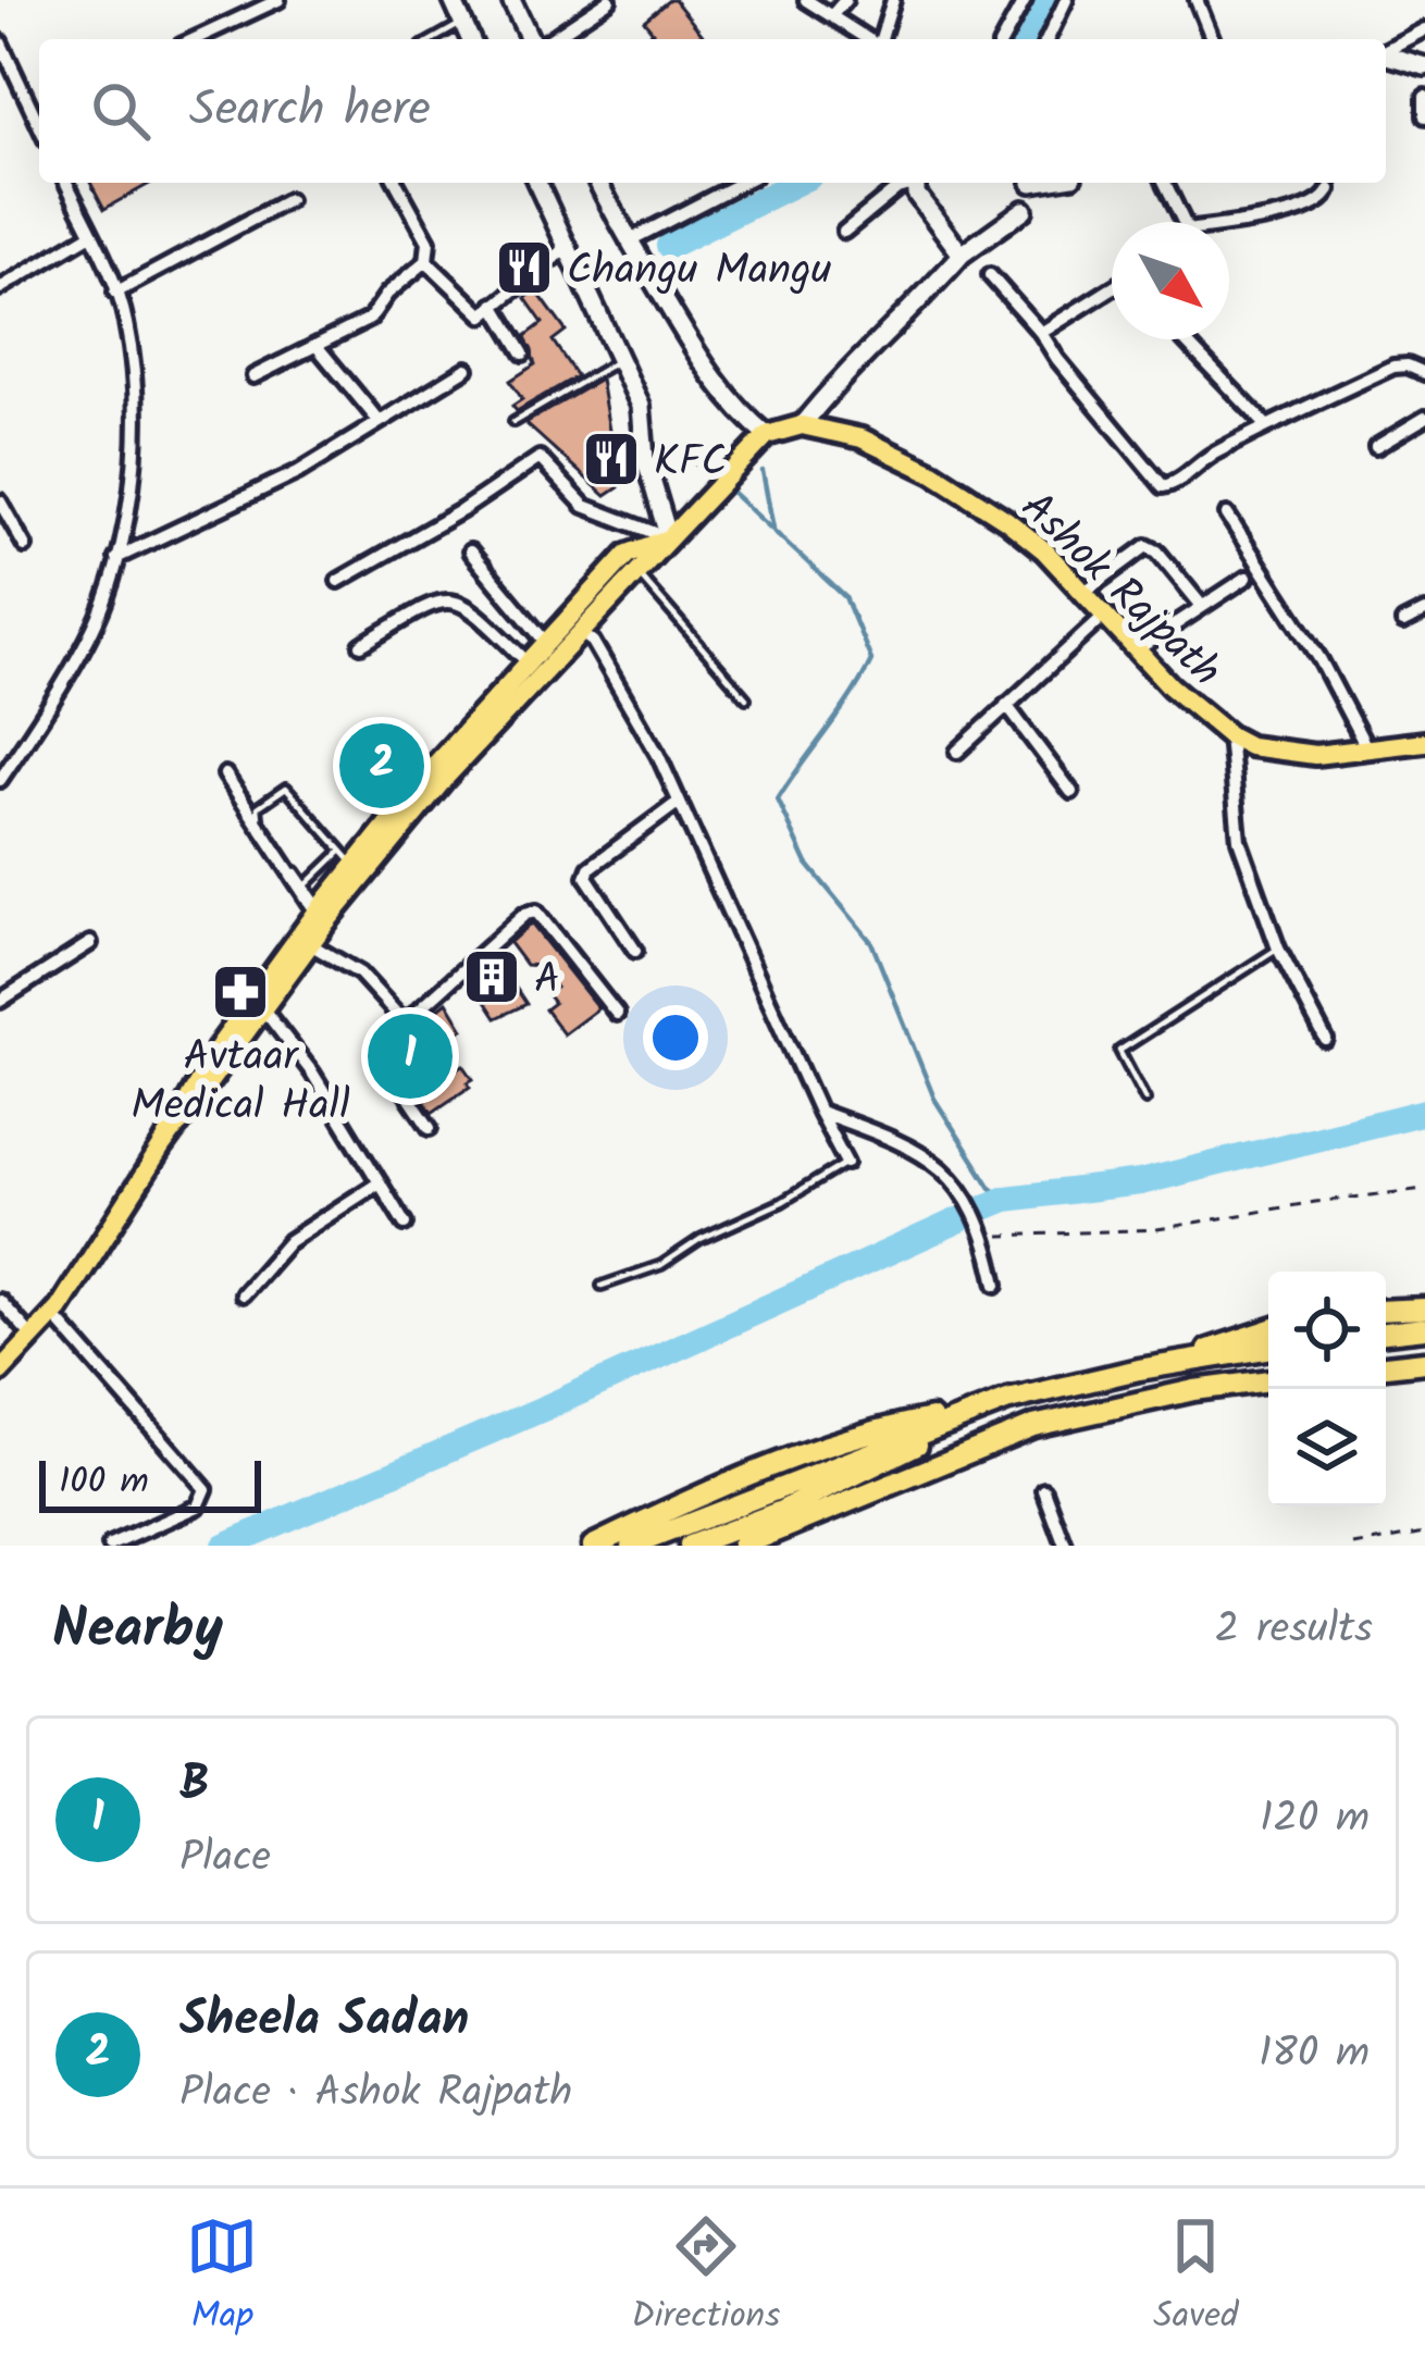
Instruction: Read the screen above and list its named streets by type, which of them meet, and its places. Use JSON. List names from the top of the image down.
{
  "streets": {
    "main road": ["Ashok Rajpath"]
  },
  "places": {
    "restaurant": ["Changu Mangu", "KFC"],
    "building": ["A"],
    "pharmacy": ["Avtaar Medical Hall"]
  },
  "scale_bar": "100 m",
  "north": "bottom right",
  "page": {
    "search": "Search here",
    "pins": ["2", "1"],
    "scale": "100 m",
    "heading": ["Nearby", "2 results"],
    "list": [
      {
        "mark": "1",
        "name": "B",
        "note": "Place",
        "value": "120 m"
      },
      {
        "mark": "2",
        "name": "Sheela Sadan",
        "note": "Place · Ashok Rajpath",
        "value": "180 m"
      }
    ],
    "nav": ["Map", "Directions", "Saved"]
  }
}
